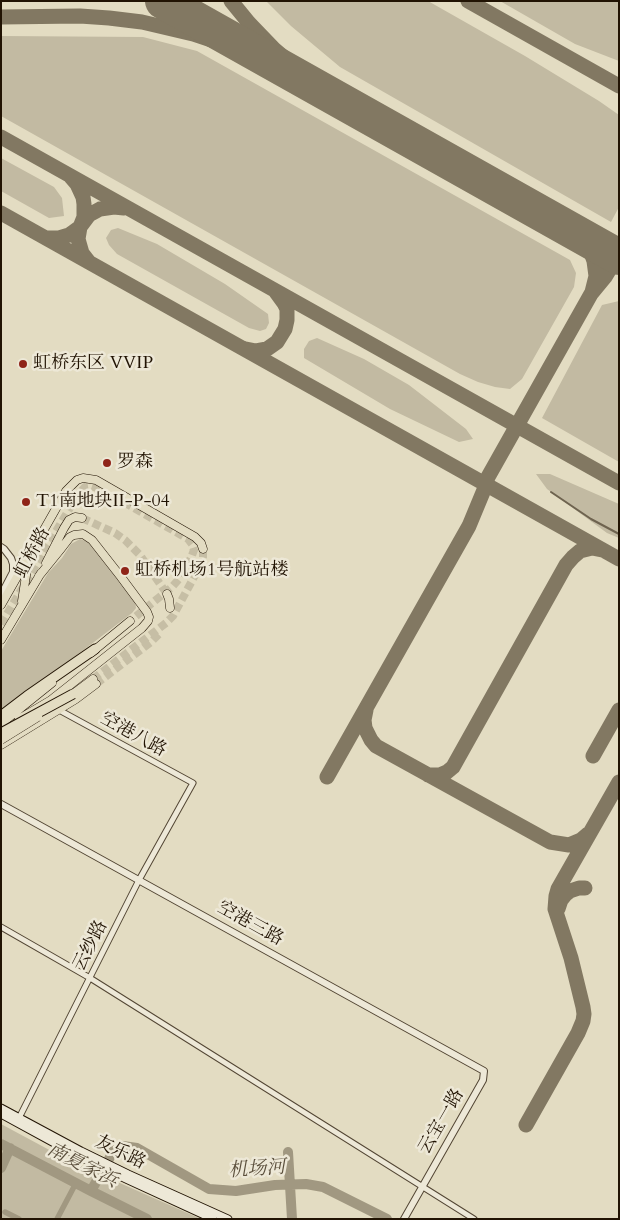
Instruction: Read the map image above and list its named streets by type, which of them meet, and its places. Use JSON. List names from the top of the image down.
{
  "streets": {
    "main road": ["虹桥路", "友乐路"],
    "street": [
      "空港八路",
      "空港三路",
      "云纱路",
      "云宝一路"
    ]
  },
  "crossings": [
    ["空港八路", "云纱路"],
    ["空港三路", "云纱路"],
    ["空港三路", "云宝一路"],
    ["云纱路", "友乐路"]
  ],
  "water": ["南夏家浜", "机场河"],
  "places": [
    "虹桥东区 VVIP",
    "罗森",
    "T1南地块II-P-04",
    "虹桥机场1号航站楼"
  ]
}
